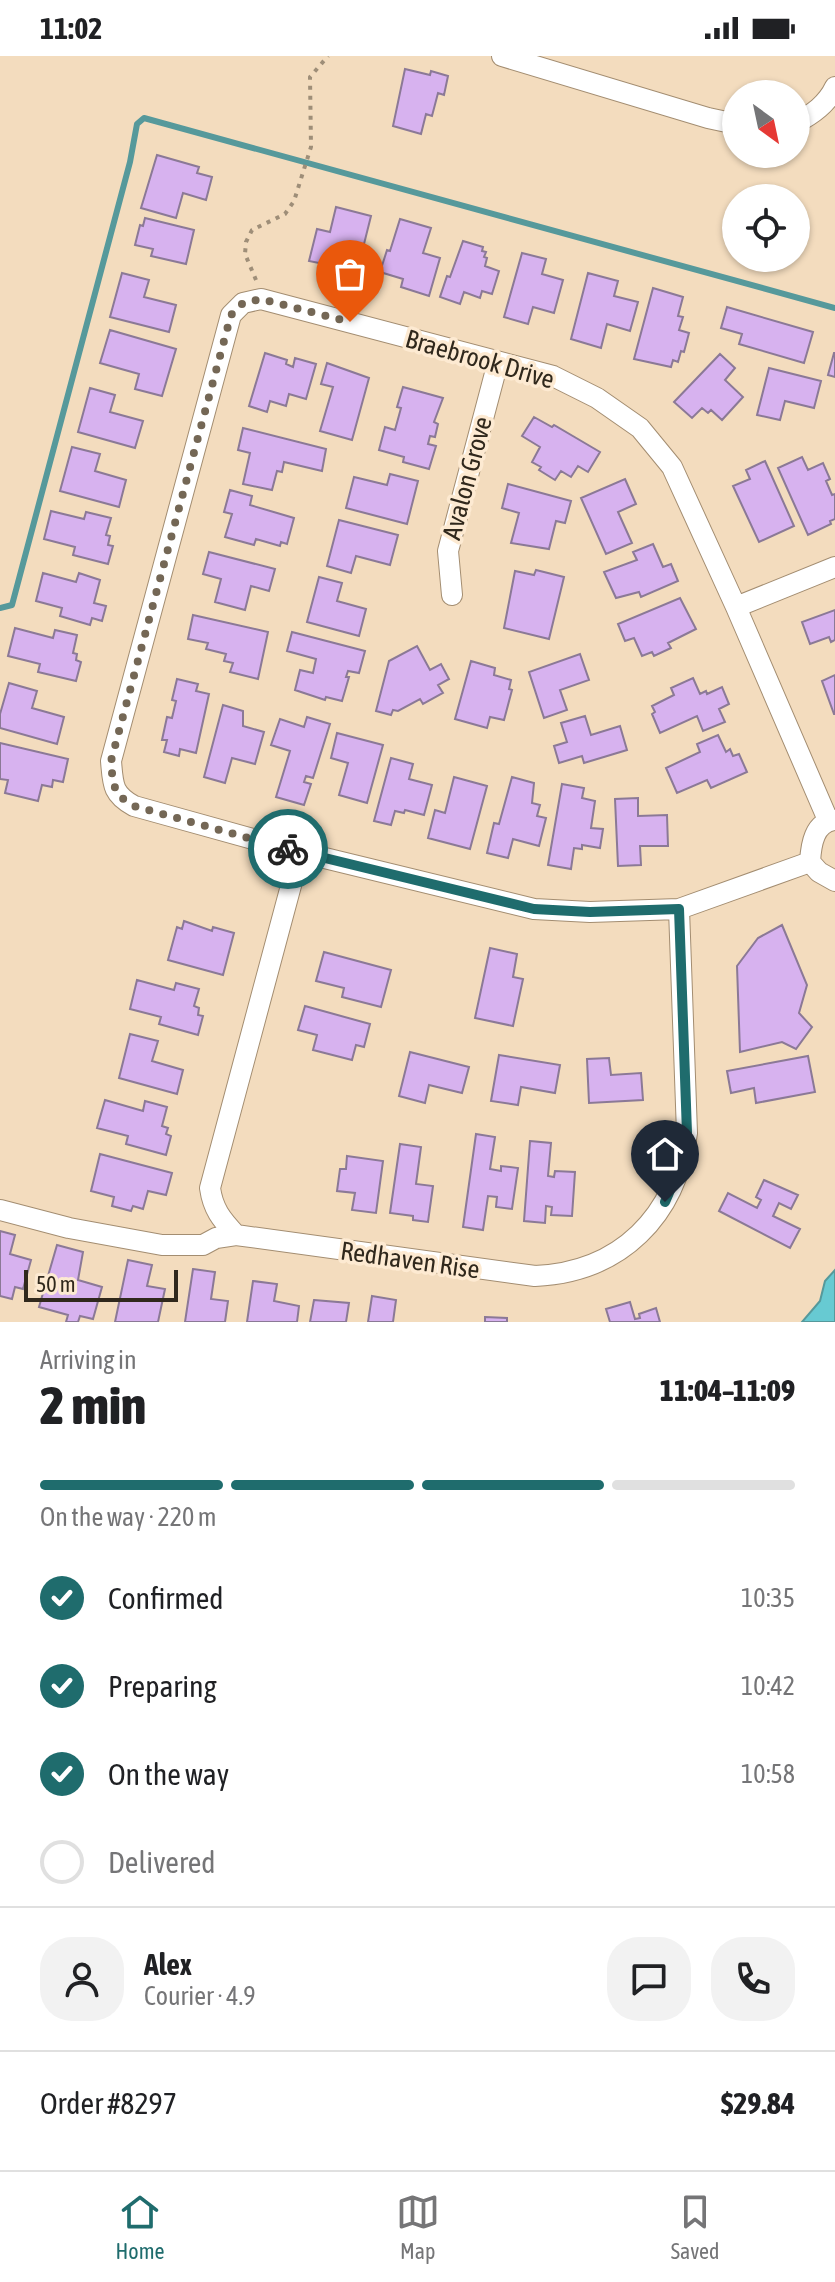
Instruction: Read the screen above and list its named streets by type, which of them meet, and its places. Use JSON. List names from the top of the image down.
{
  "streets": {
    "street": ["Braebrook Drive", "Avalon Grove", "Redhaven Rise"]
  },
  "crossings": [
    ["Braebrook Drive", "Avalon Grove"]
  ],
  "scale_bar": "50 m",
  "north": "bottom right",
  "page": {
    "status": "11:02",
    "scale": "50 m",
    "heading": ["2 min", "Arriving in", "11:04–11:09"],
    "panel": [
      "Alex",
      "Courier · 4.9",
      "Order #8297",
      "$29.84"
    ],
    "bar": "On the way · 220 m",
    "list": [
      ["Confirmed", "10:35"],
      ["Preparing", "10:42"],
      ["On the way", "10:58"],
      "Delivered"
    ],
    "tabs": ["Home", "Map", "Saved"]
  }
}
